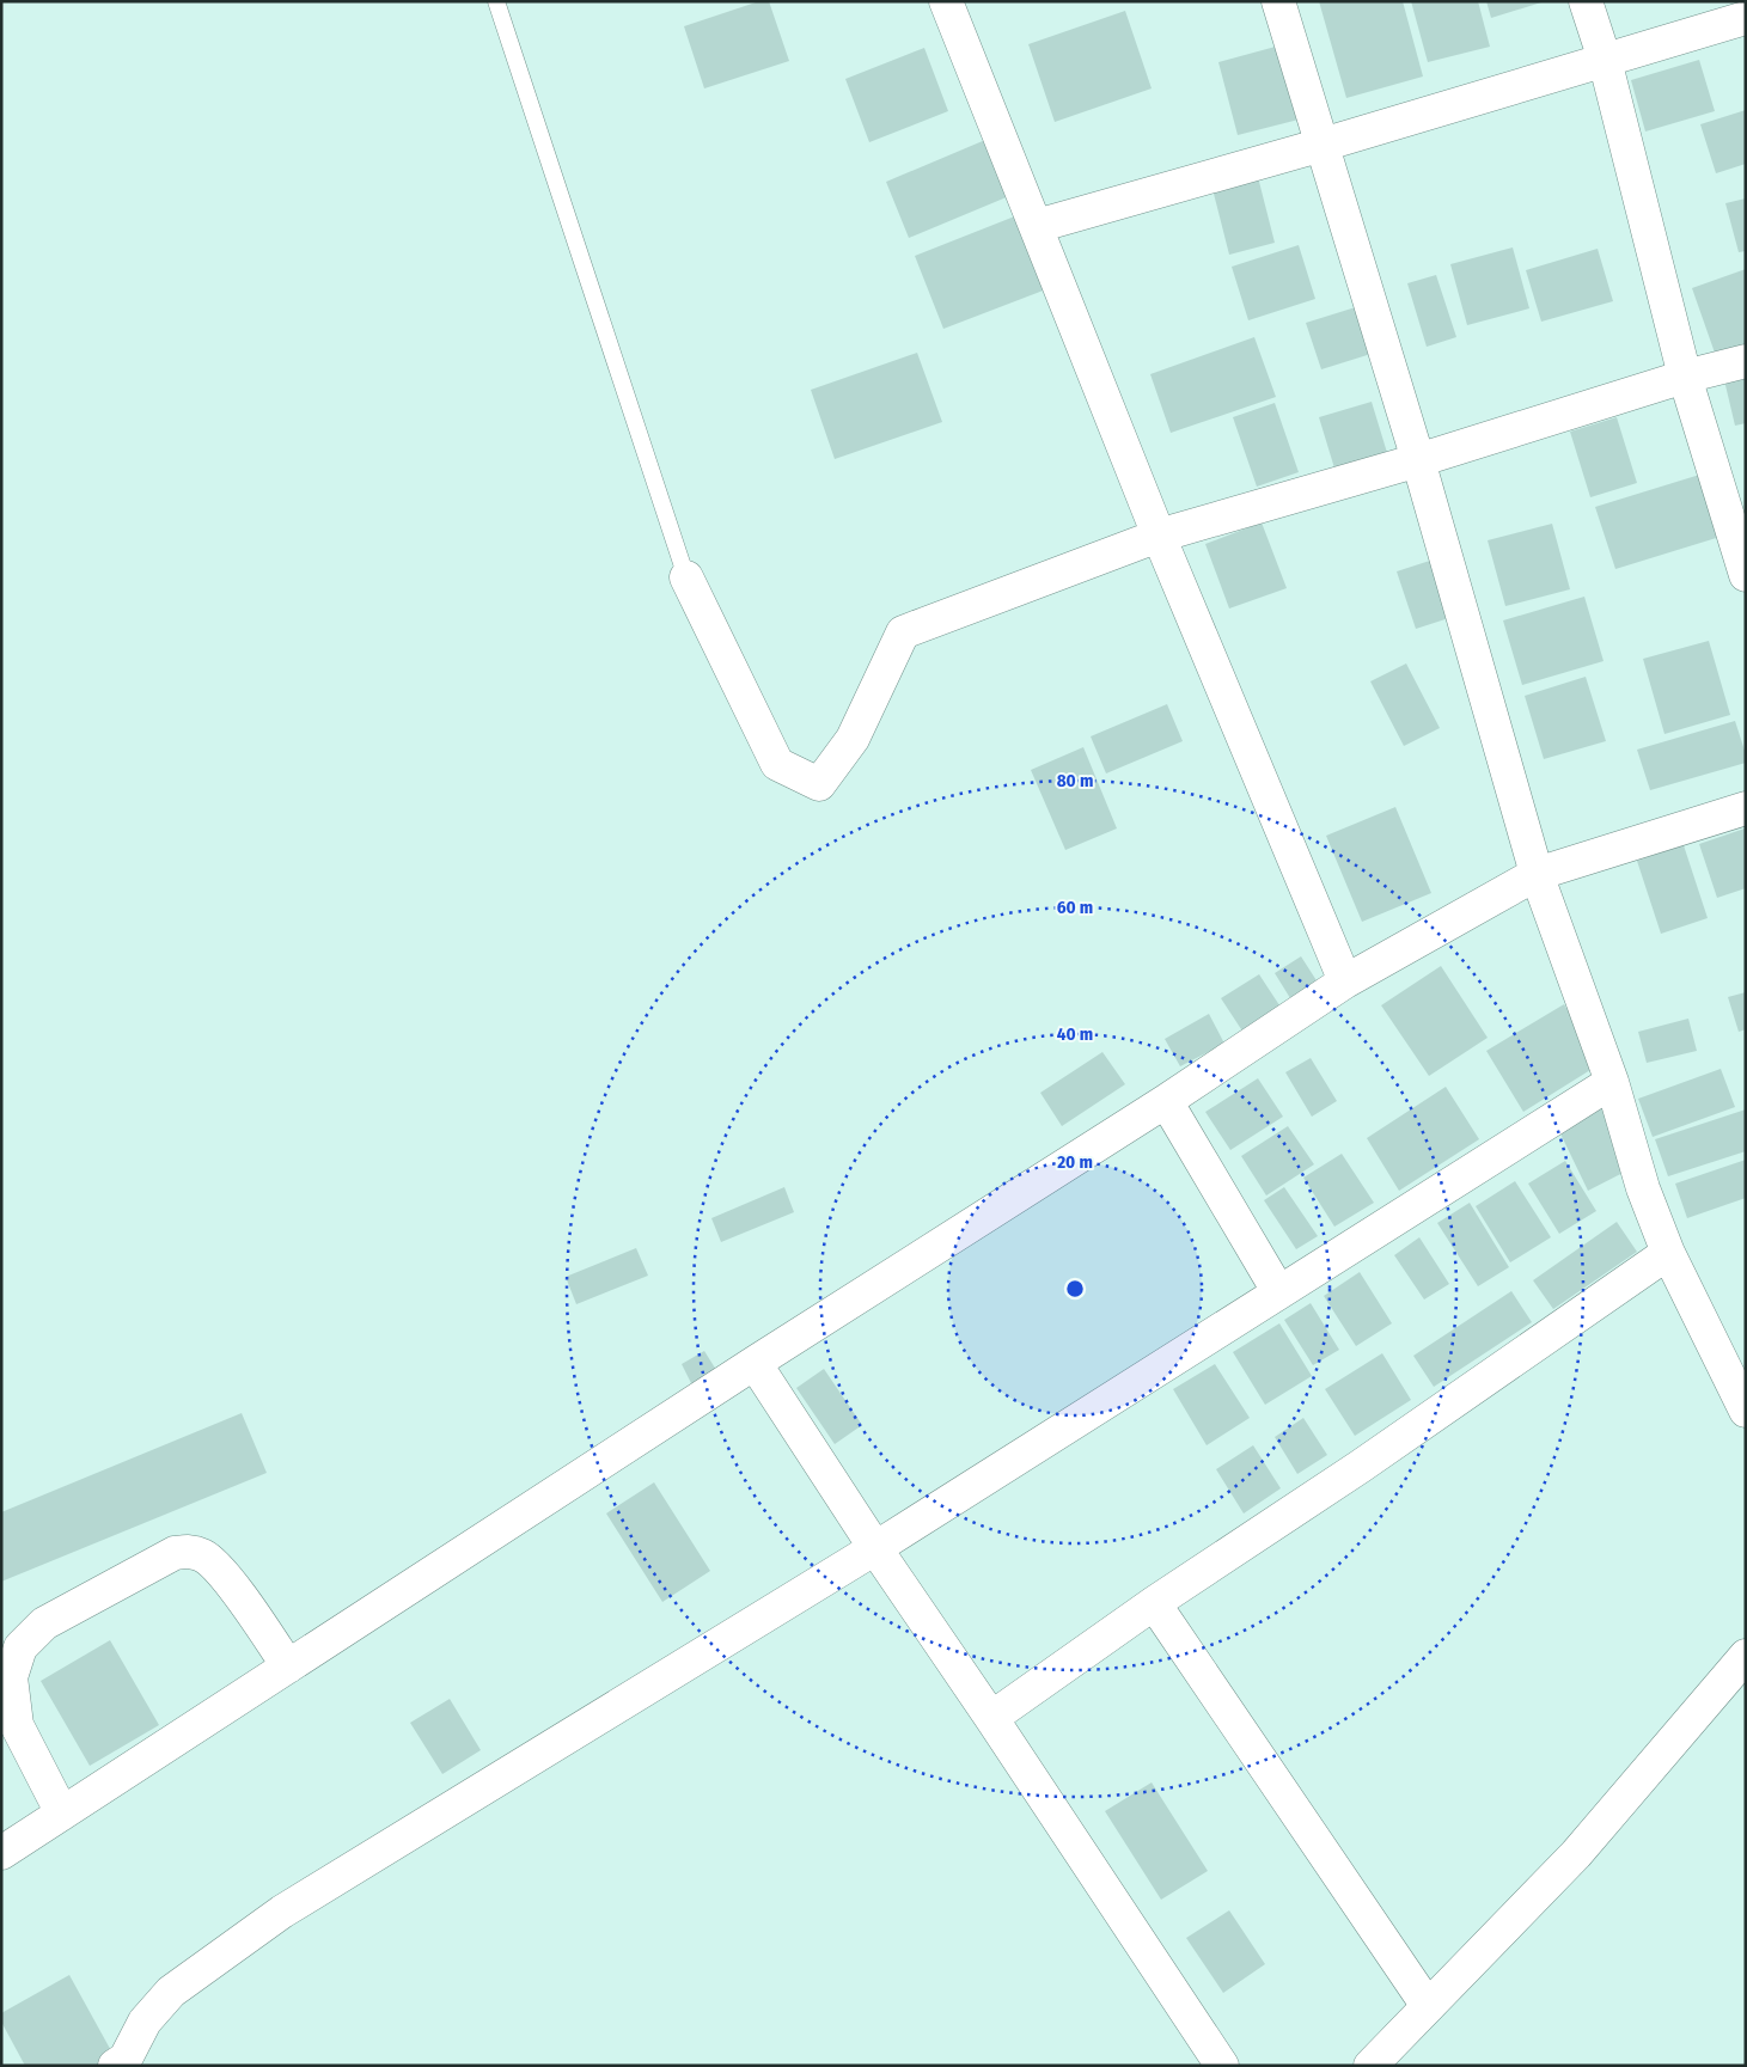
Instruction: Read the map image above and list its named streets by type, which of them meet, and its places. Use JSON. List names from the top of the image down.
{
  "rings": [
    "80 m",
    "60 m",
    "40 m",
    "20 m"
  ]
}
